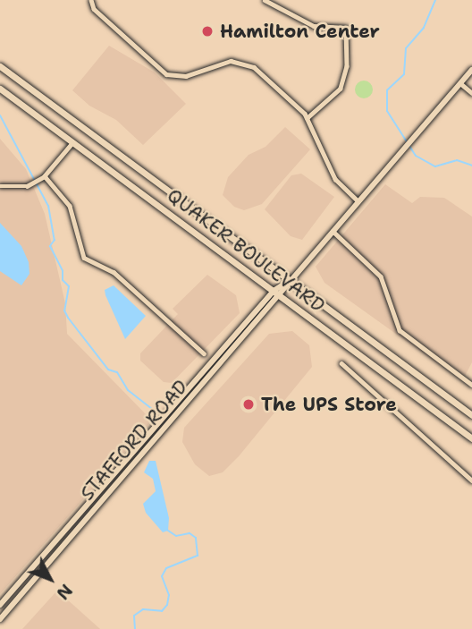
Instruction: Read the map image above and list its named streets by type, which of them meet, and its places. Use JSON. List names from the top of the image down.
{
  "streets": {
    "main road": ["QUAKER BOULEVARD", "STAFFORD ROAD"]
  },
  "crossings": [
    ["QUAKER BOULEVARD", "STAFFORD ROAD"]
  ],
  "places": ["Hamilton Center", "The UPS Store"],
  "north": "bottom right"
}
